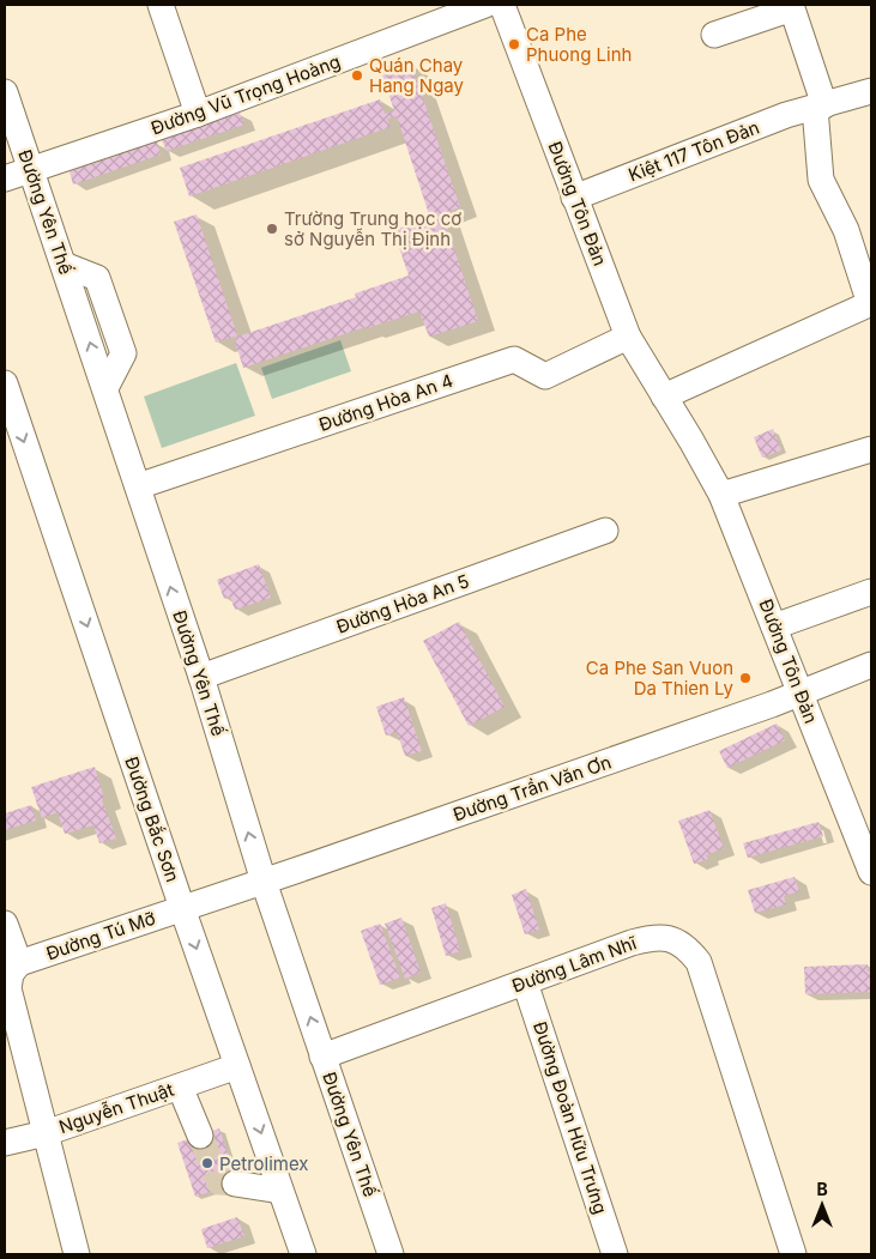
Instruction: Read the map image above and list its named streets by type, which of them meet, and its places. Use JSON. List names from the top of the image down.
{
  "streets": {
    "street": [
      "Đường Vũ Trọng Hoàng",
      "Kiệt 117 Tôn Đản",
      "Đường Tôn Đản",
      "Đường Yên Thế",
      "Đường Hòa An 4",
      "Đường Hòa An 5",
      "Đường Trần Văn Ơn",
      "Đường Bắc Sơn",
      "Đường Tú Mỡ",
      "Đường Lâm Nhĩ",
      "Nguyễn Thuật",
      "Đường Đoàn Hữu Trưng"
    ]
  },
  "crossings": [
    ["Đường Vũ Trọng Hoàng", "Đường Yên Thế"],
    ["Kiệt 117 Tôn Đản", "Đường Tôn Đản"],
    ["Đường Tôn Đản", "Đường Hòa An 4"],
    ["Đường Tôn Đản", "Đường Trần Văn Ơn"],
    ["Đường Yên Thế", "Đường Hòa An 4"],
    ["Đường Yên Thế", "Đường Hòa An 5"],
    ["Đường Yên Thế", "Đường Trần Văn Ơn"],
    ["Đường Yên Thế", "Đường Lâm Nhĩ"],
    ["Đường Trần Văn Ơn", "Đường Tú Mỡ"],
    ["Đường Bắc Sơn", "Đường Tú Mỡ"],
    ["Đường Bắc Sơn", "Nguyễn Thuật"],
    ["Đường Lâm Nhĩ", "Đường Đoàn Hữu Trưng"]
  ],
  "one_way": ["Đường Yên Thế", "Đường Bắc Sơn"],
  "places": [
    "Ca Phe Phuong Linh",
    "Quán Chay Hang Ngay",
    "Trường Trung học cơ sở Nguyễn Thị Định",
    "Ca Phe San Vuon Da Thien Ly",
    "Petrolimex"
  ],
  "north": "top"
}
